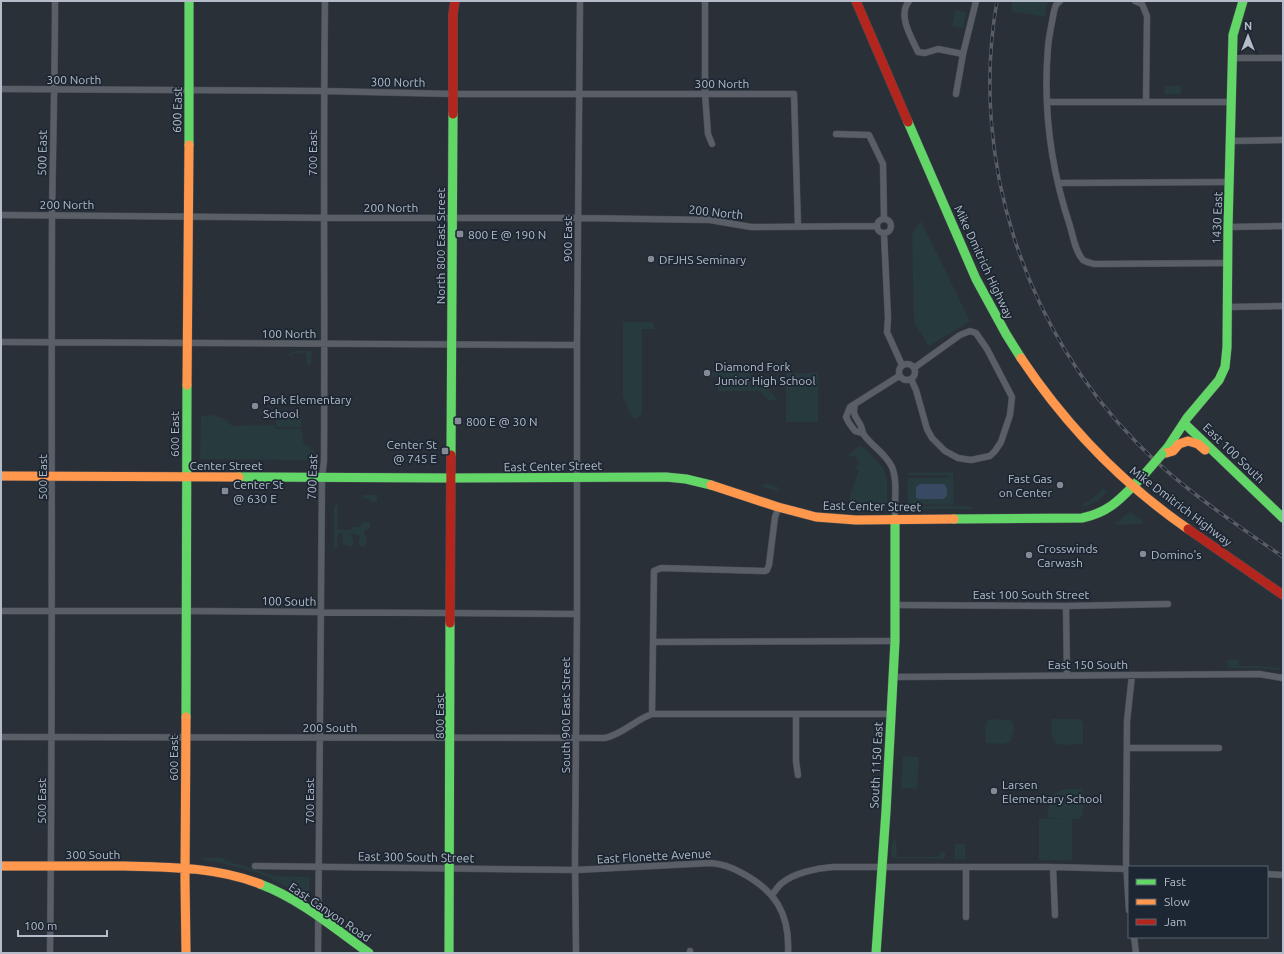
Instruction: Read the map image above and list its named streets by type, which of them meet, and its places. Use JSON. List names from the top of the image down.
{
  "streets": {
    "main road": [
      "600 East",
      "1430 East",
      "North 800 East Street",
      "Mike Dmitrich Highway",
      "East 100 South",
      "Center Street",
      "East Center Street",
      "800 East",
      "South 1150 East",
      "300 South",
      "East Canyon Road"
    ],
    "street": [
      "300 North",
      "500 East",
      "700 East",
      "200 North",
      "900 East",
      "100 North",
      "East 100 South Street",
      "100 South",
      "East 150 South",
      "South 900 East Street",
      "200 South",
      "East Flonette Avenue",
      "East 300 South Street"
    ]
  },
  "crossings": [
    ["300 North", "600 East"],
    ["300 North", "500 East"],
    ["300 North", "700 East"],
    ["300 North", "200 North"],
    ["300 North", "900 East"],
    ["300 North", "North 800 East Street"],
    ["600 East", "200 North"],
    ["600 East", "100 North"],
    ["600 East", "Center Street"],
    ["600 East", "100 South"],
    ["600 East", "200 South"],
    ["600 East", "300 South"],
    ["600 East", "East Canyon Road"],
    ["500 East", "200 North"],
    ["500 East", "100 North"],
    ["500 East", "Center Street"],
    ["500 East", "100 South"],
    ["500 East", "200 South"],
    ["500 East", "300 South"],
    ["700 East", "200 North"],
    ["700 East", "100 North"],
    ["700 East", "Center Street"],
    ["700 East", "100 South"],
    ["700 East", "200 South"],
    ["700 East", "East 300 South Street"],
    ["700 East", "East Canyon Road"],
    ["200 North", "900 East"],
    ["200 North", "North 800 East Street"],
    ["1430 East", "East 100 South"],
    ["1430 East", "East Center Street"],
    ["900 East", "100 North"],
    ["900 East", "East Center Street"],
    ["900 East", "South 900 East Street"],
    ["North 800 East Street", "100 North"],
    ["North 800 East Street", "Center Street"],
    ["North 800 East Street", "East Center Street"],
    ["North 800 East Street", "800 East"],
    ["Mike Dmitrich Highway", "East Center Street"],
    ["East 100 South", "East Center Street"],
    ["Center Street", "East Center Street"],
    ["Center Street", "800 East"],
    ["East Center Street", "South 900 East Street"],
    ["East Center Street", "800 East"],
    ["East Center Street", "South 1150 East"],
    ["East 100 South Street", "South 1150 East"],
    ["100 South", "South 900 East Street"],
    ["100 South", "800 East"],
    ["East 150 South", "South 1150 East"],
    ["South 900 East Street", "200 South"],
    ["South 900 East Street", "East Flonette Avenue"],
    ["South 900 East Street", "East 300 South Street"],
    ["800 East", "200 South"],
    ["800 East", "East 300 South Street"],
    ["300 South", "East Canyon Road"],
    ["East Flonette Avenue", "East 300 South Street"]
  ],
  "places": {
    "transit": [
      "800 E @ 190 N",
      "800 E @ 30 N",
      "Center St @ 745 E",
      "Center St @ 630 E"
    ],
    "other": [
      "DFJHS Seminary",
      "Diamond Fork Junior High School",
      "Park Elementary School",
      "Fast Gas on Center",
      "Domino's",
      "Crosswinds Carwash",
      "Larsen Elementary School"
    ]
  },
  "legend": ["Fast", "Slow", "Jam"],
  "scale_bar": "100 m",
  "north": "top"
}
